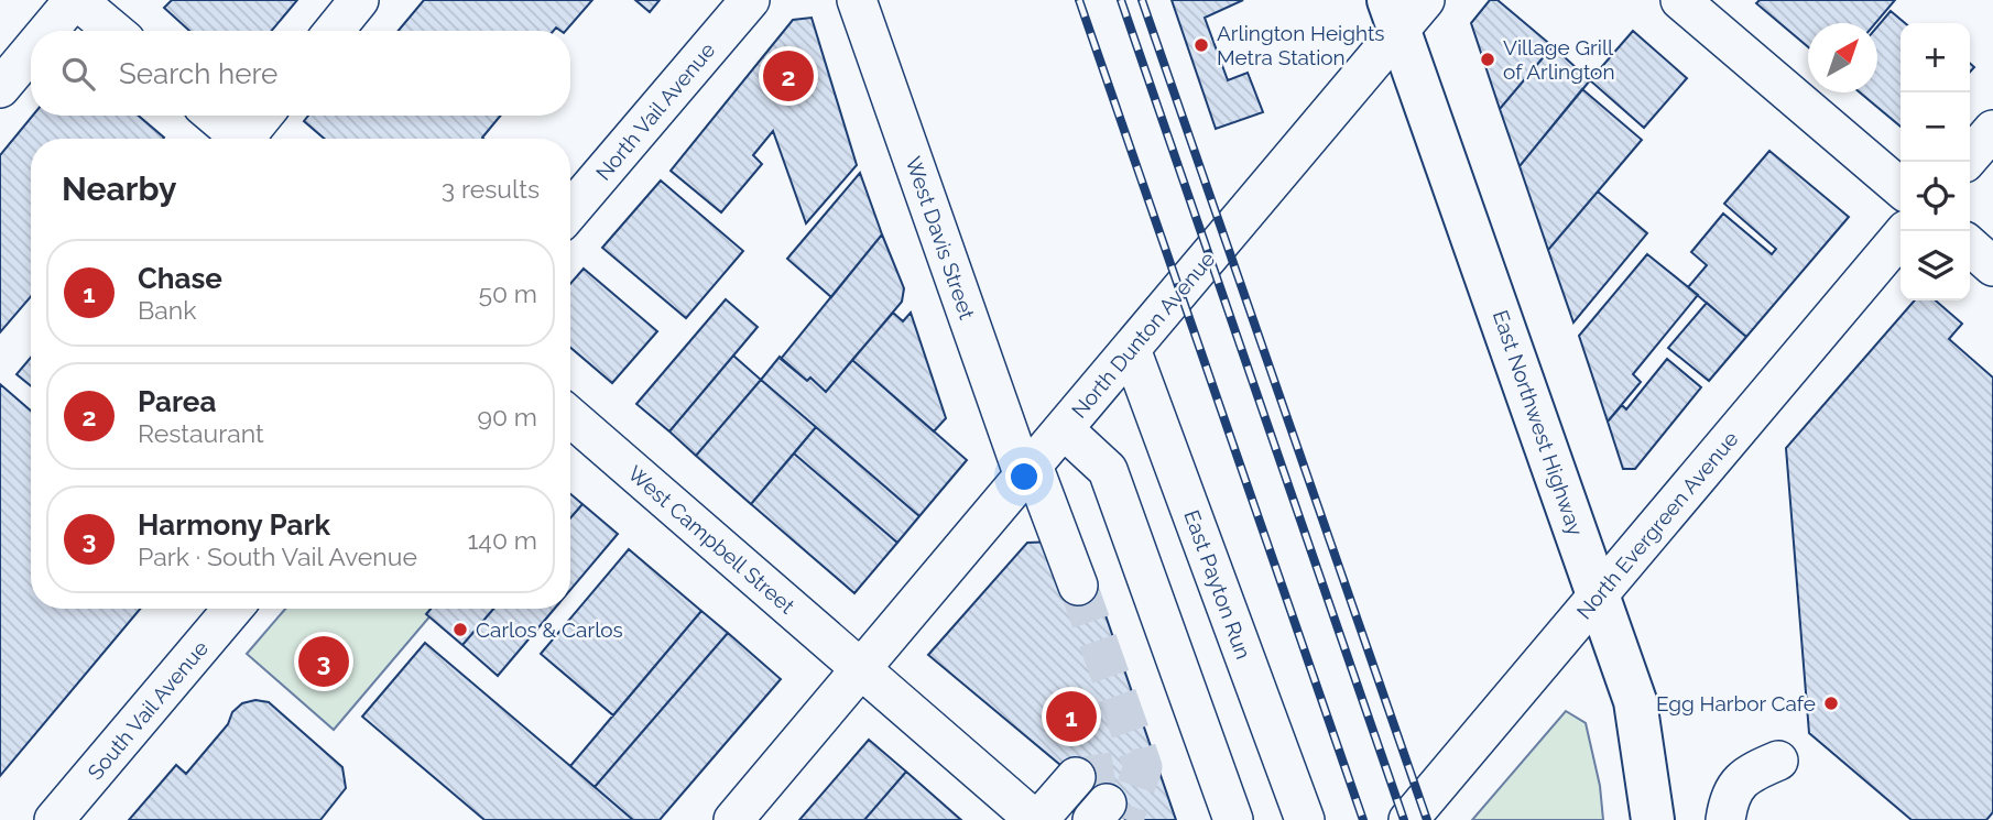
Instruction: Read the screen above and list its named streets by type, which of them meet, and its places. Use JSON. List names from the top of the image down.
{
  "streets": {
    "main road": ["East Northwest Highway"],
    "street": [
      "North Vail Avenue",
      "West Davis Street",
      "North Dunton Avenue",
      "North Evergreen Avenue",
      "West Campbell Street",
      "East Payton Run",
      "South Vail Avenue"
    ]
  },
  "crossings": [
    ["West Davis Street", "North Dunton Avenue"],
    ["North Dunton Avenue", "East Northwest Highway"],
    ["North Dunton Avenue", "West Campbell Street"],
    ["North Dunton Avenue", "East Payton Run"],
    ["East Northwest Highway", "North Evergreen Avenue"]
  ],
  "places": [
    "Arlington Heights Metra Station",
    "Village Grill of Arlington",
    "Carlos & Carlos",
    "Egg Harbor Cafe"
  ],
  "north": "top right",
  "page": {
    "map_buttons": ["+", "−"],
    "search": "Search here",
    "pins": ["2", "3", "1"],
    "heading": ["Nearby", "3 results"],
    "list": [
      {
        "mark": "1",
        "name": "Chase",
        "note": "Bank",
        "value": "50 m"
      },
      {
        "mark": "2",
        "name": "Parea",
        "note": "Restaurant",
        "value": "90 m"
      },
      {
        "mark": "3",
        "name": "Harmony Park",
        "note": "Park · South Vail Avenue",
        "value": "140 m"
      }
    ]
  }
}
